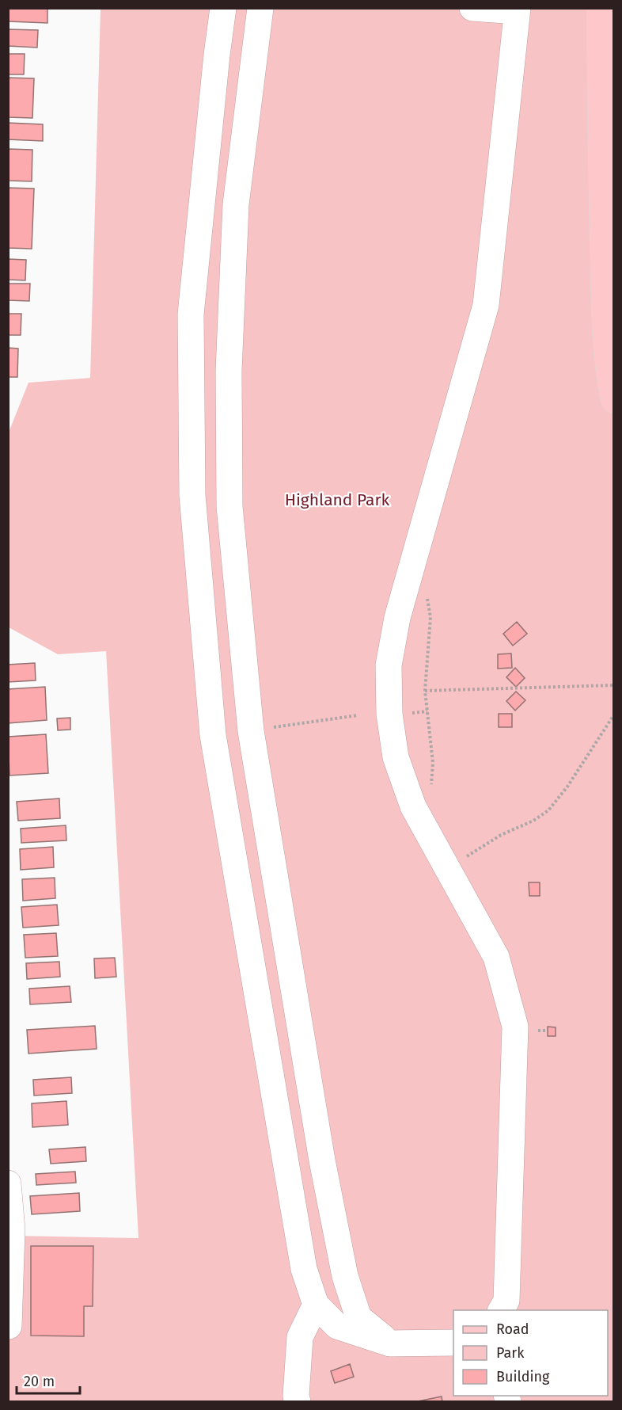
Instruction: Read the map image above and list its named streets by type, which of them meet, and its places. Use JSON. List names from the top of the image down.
{
  "parks": ["Highland Park"],
  "legend": ["Road", "Park", "Building"],
  "scale_bar": "20 m"
}
